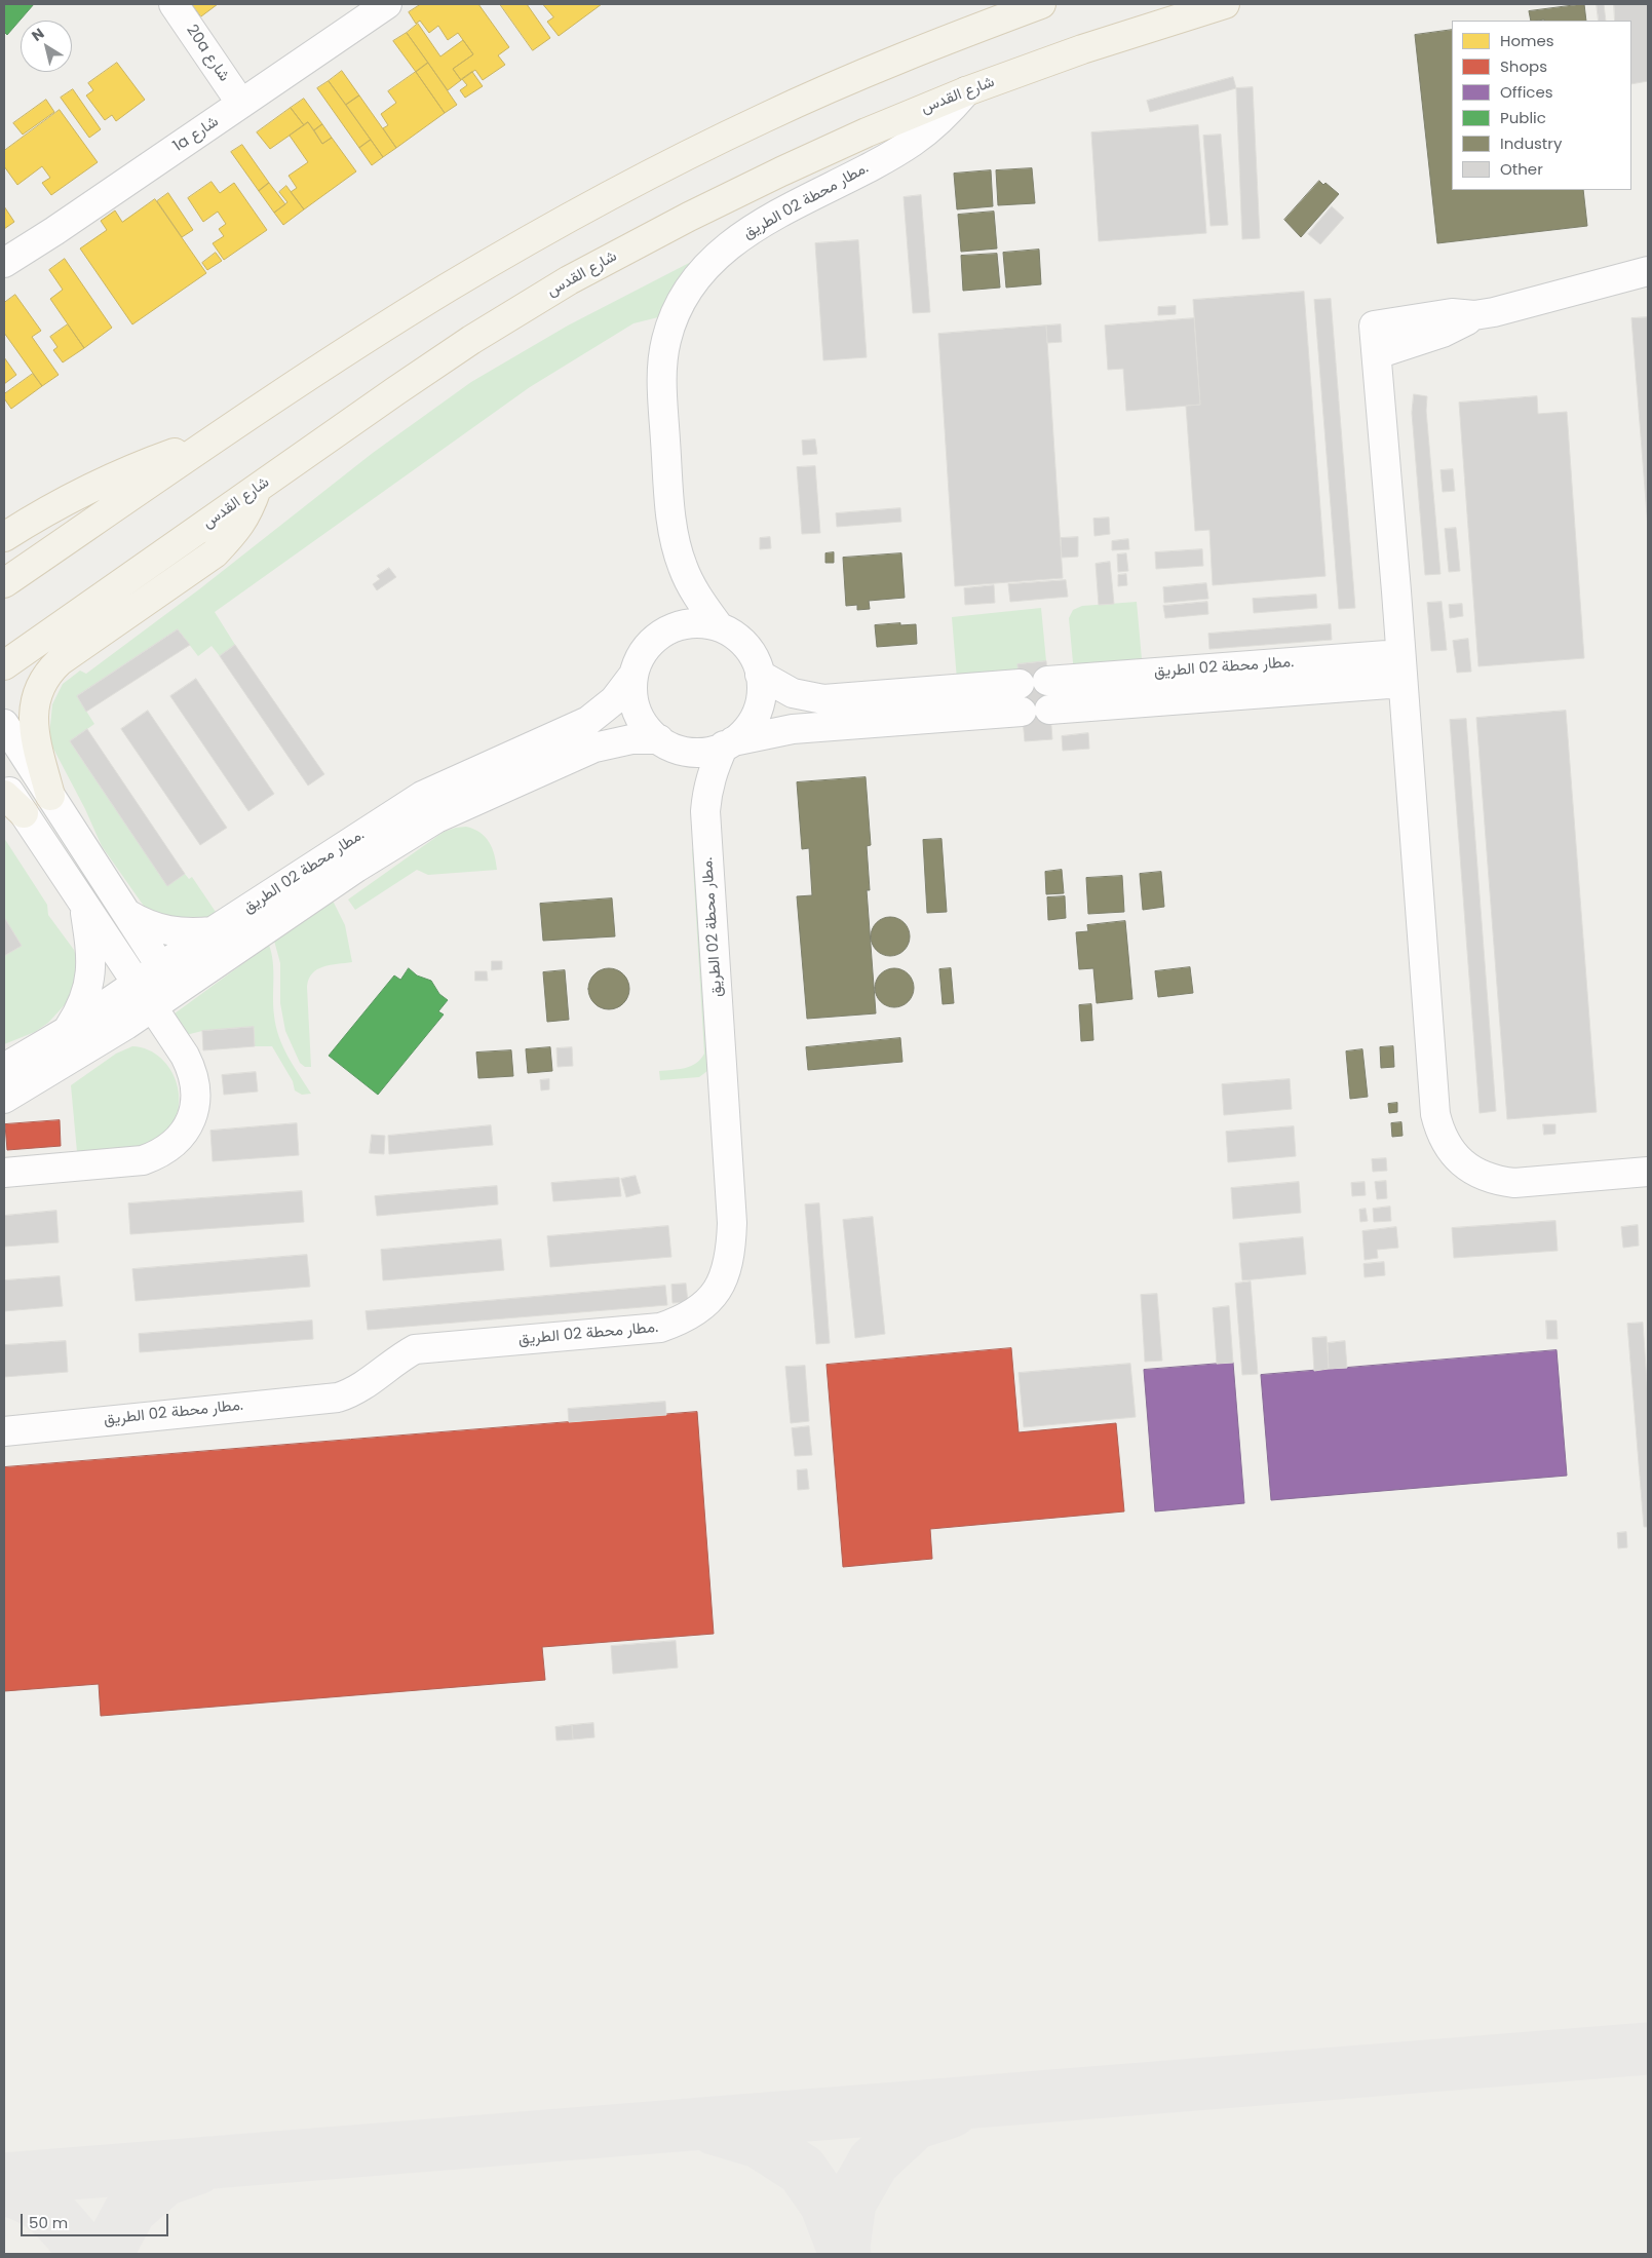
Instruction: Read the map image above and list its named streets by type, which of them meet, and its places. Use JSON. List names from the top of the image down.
{
  "streets": {
    "main road": ["شارع القدس"],
    "street": ["20a شارع", "1a شارع", "مطار محطة 02 الطريق."]
  },
  "crossings": [
    ["20a شارع", "1a شارع"],
    ["شارع القدس", "مطار محطة 02 الطريق."]
  ],
  "legend": [
    "Homes",
    "Shops",
    "Offices",
    "Public",
    "Industry",
    "Other"
  ],
  "scale_bar": "50 m",
  "north": "top left"
}
